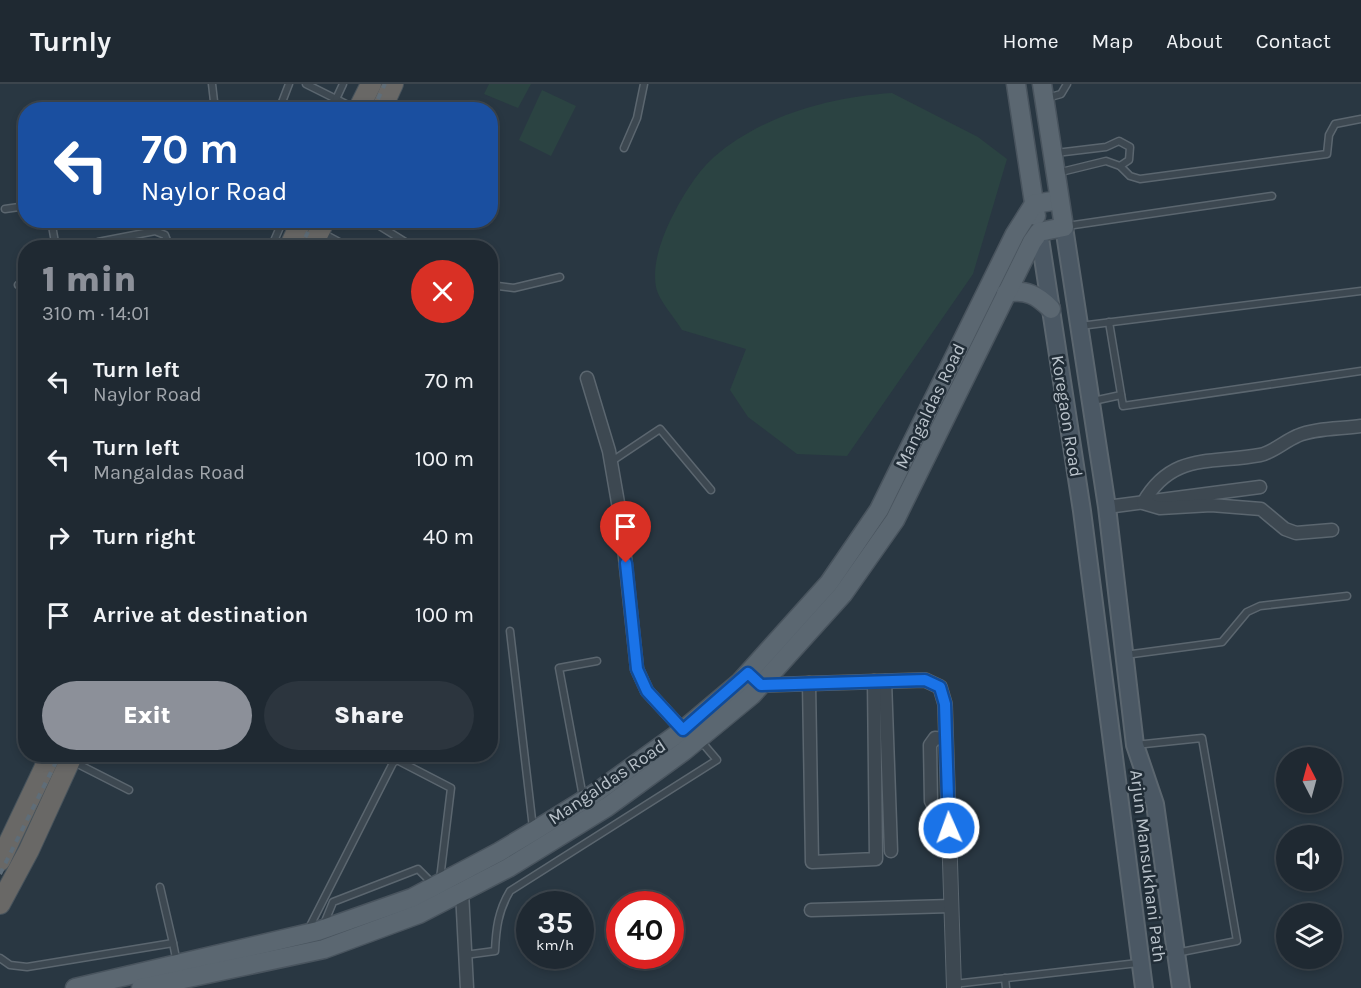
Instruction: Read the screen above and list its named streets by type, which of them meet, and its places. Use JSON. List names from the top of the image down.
{
  "streets": {
    "main road": ["Mangaldas Road", "Koregaon Road", "Arjun Mansukhani Path"]
  },
  "crossings": [
    ["Mangaldas Road", "Koregaon Road"],
    ["Koregaon Road", "Arjun Mansukhani Path"]
  ],
  "north": "top",
  "page": {
    "header": "Turnly",
    "nav": [
      "Home",
      "Map",
      "About",
      "Contact"
    ],
    "turn": ["70 m", "Naylor Road"],
    "heading": ["1 min", "310 m · 14:01"],
    "list": [
      {
        "name": "Turn left",
        "note": "Naylor Road",
        "value": "70 m"
      },
      {
        "name": "Turn left",
        "note": "Mangaldas Road",
        "value": "100 m"
      },
      {
        "name": "Turn right",
        "value": "40 m"
      },
      {
        "name": "Arrive at destination",
        "value": "100 m"
      }
    ],
    "buttons": ["Exit", "Share"],
    "speed": "35 km/h",
    "limit": "40"
  }
}
